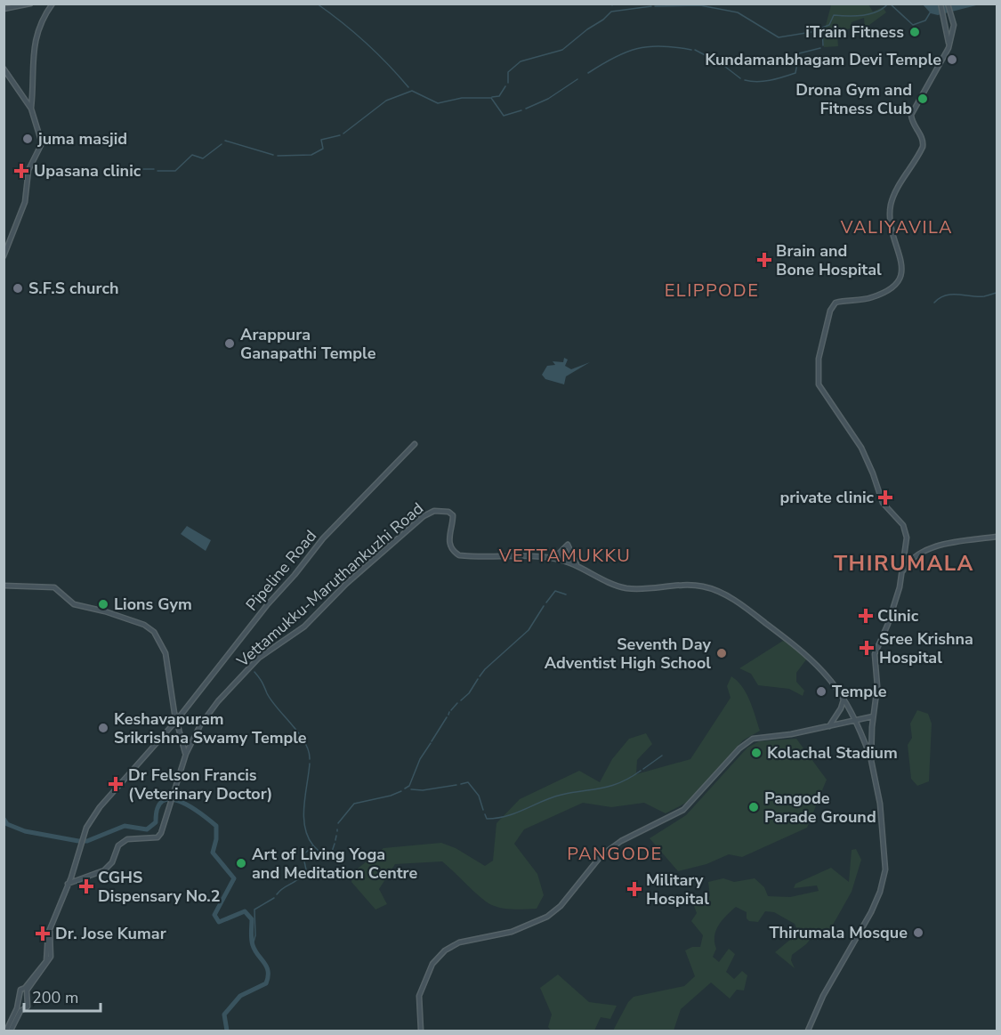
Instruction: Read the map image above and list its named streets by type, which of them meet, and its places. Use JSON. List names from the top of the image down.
{
  "streets": {
    "main road": ["Pipeline Road", "Vettamukku-Maruthankuzhi Road"]
  },
  "districts": [
    "VALIYAVILA",
    "ELIPPODE",
    "VETTAMUKKU",
    "THIRUMALA",
    "PANGODE"
  ],
  "places": {
    "other": [
      "iTrain Fitness",
      "Kundamanbhagam Devi Temple",
      "Drona Gym and Fitness Club",
      "juma masjid",
      "S.F.S church",
      "Arappura Ganapathi Temple",
      "Lions Gym",
      "Seventh Day Adventist High School",
      "Temple",
      "Keshavapuram Srikrishna Swamy Temple",
      "Kolachal Stadium",
      "Pangode Parade Ground",
      "Art of Living Yoga and Meditation Centre",
      "Thirumala Mosque"
    ],
    "health": [
      "Upasana clinic",
      "Brain and Bone Hospital",
      "private clinic",
      "Clinic",
      "Sree Krishna Hospital",
      "Dr Felson Francis (Veterinary Doctor)",
      "CGHS Dispensary No.2",
      "Military Hospital",
      "Dr. Jose Kumar"
    ]
  },
  "scale_bar": "200 m"
}
